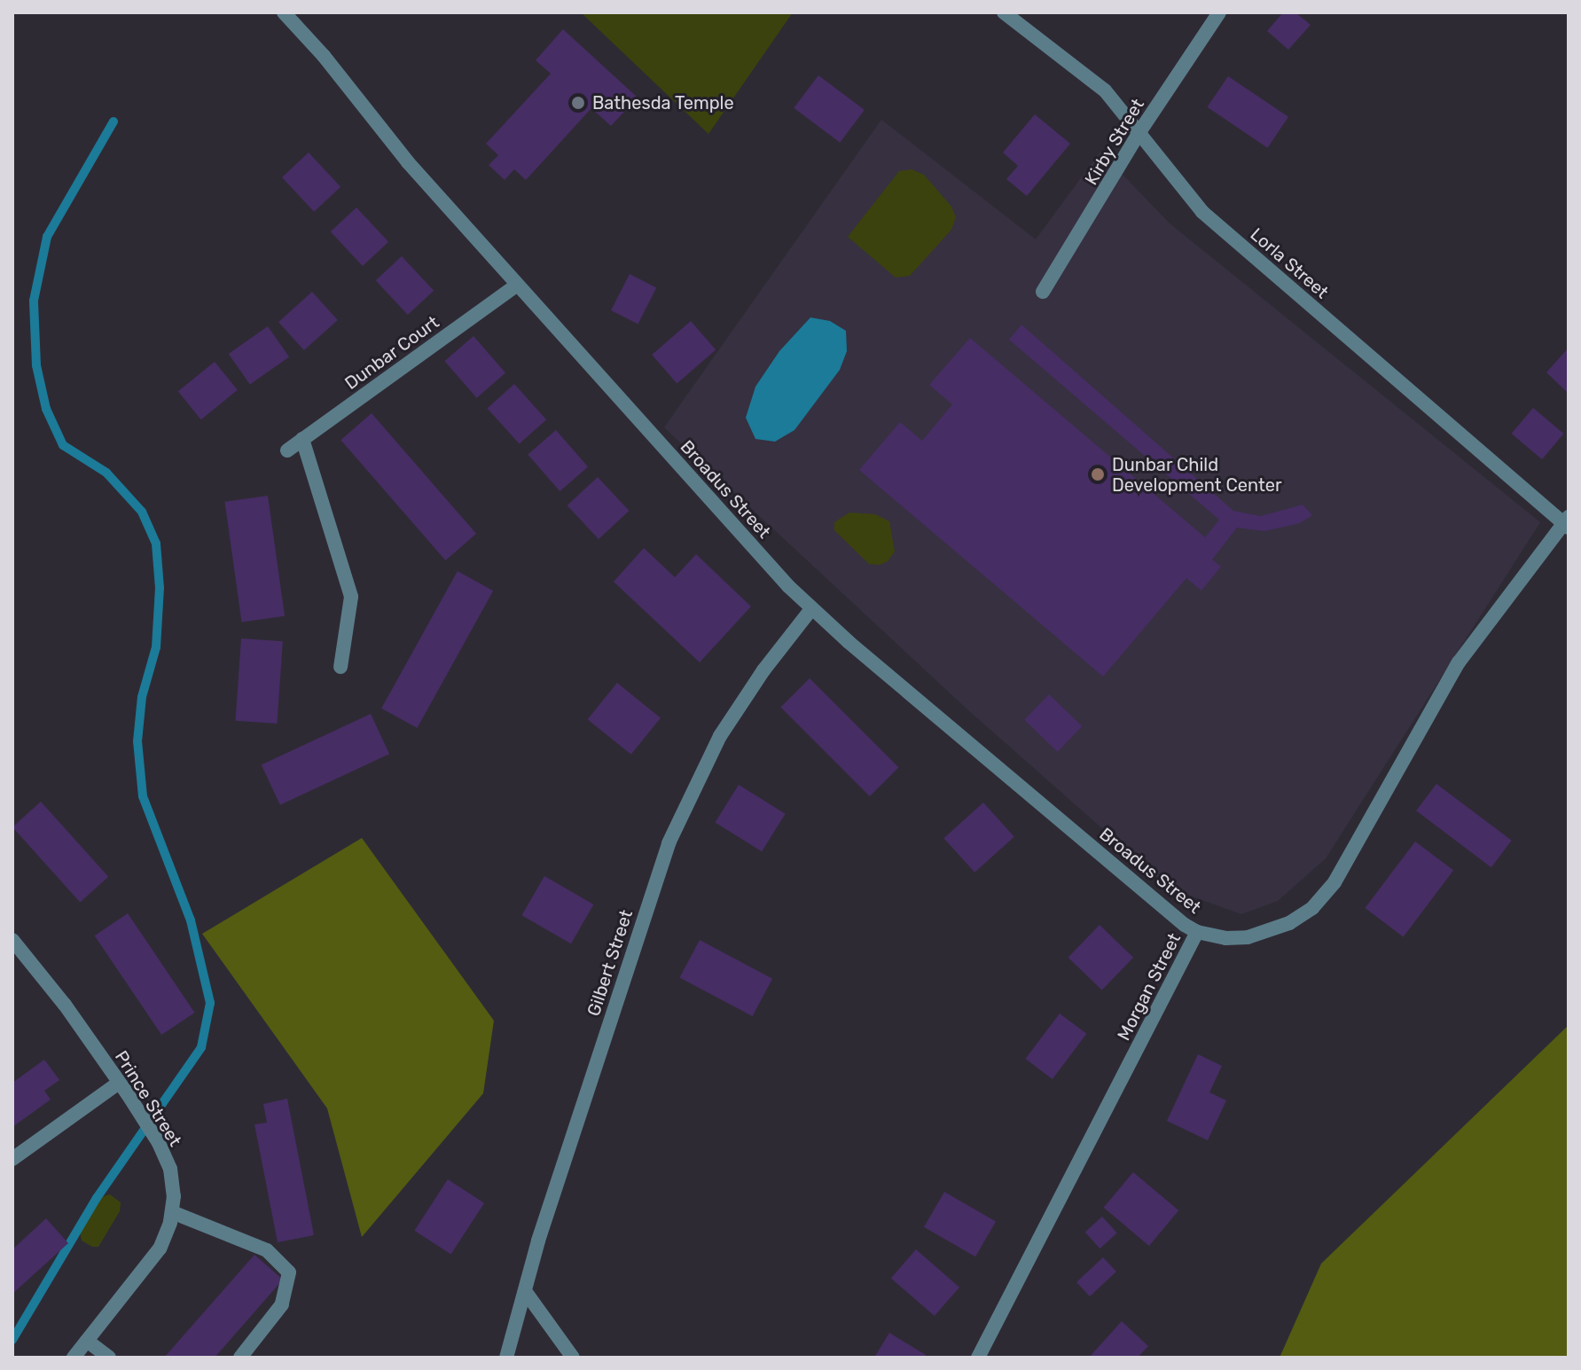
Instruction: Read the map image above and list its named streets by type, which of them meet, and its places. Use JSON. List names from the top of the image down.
{
  "streets": {
    "street": [
      "Kirby Street",
      "Lorla Street",
      "Dunbar Court",
      "Broadus Street",
      "Gilbert Street",
      "Morgan Street",
      "Prince Street"
    ]
  },
  "crossings": [
    ["Kirby Street", "Lorla Street"],
    ["Lorla Street", "Morgan Street"],
    ["Dunbar Court", "Broadus Street"],
    ["Broadus Street", "Gilbert Street"],
    ["Broadus Street", "Morgan Street"]
  ],
  "places": ["Bathesda Temple", "Dunbar Child Development Center"]
}
